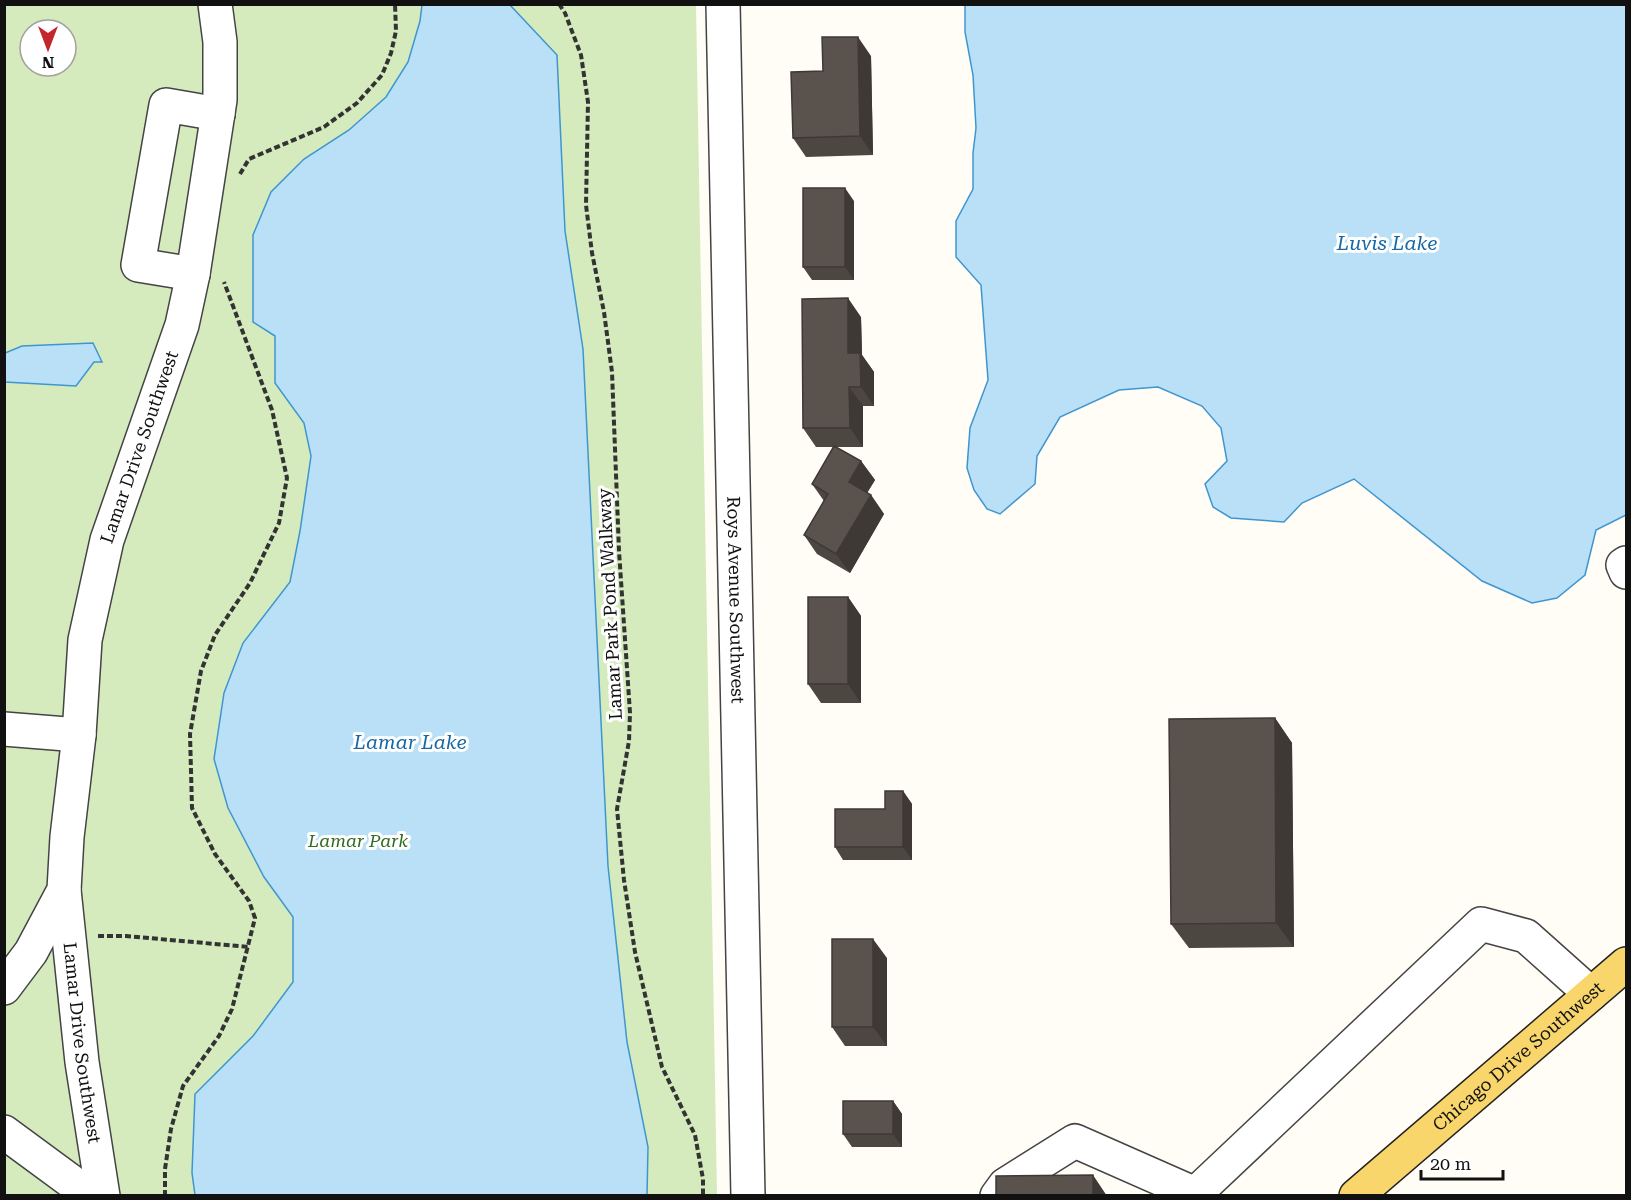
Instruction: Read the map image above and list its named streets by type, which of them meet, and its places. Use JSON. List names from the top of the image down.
{
  "streets": {
    "main road": ["Chicago Drive Southwest"],
    "street": ["Lamar Drive Southwest", "Roys Avenue Southwest"],
    "path": ["Lamar Park Pond Walkway"]
  },
  "water": ["Luvis Lake", "Lamar Lake"],
  "parks": ["Lamar Park"],
  "scale_bar": "20 m",
  "north": "bottom"
}
